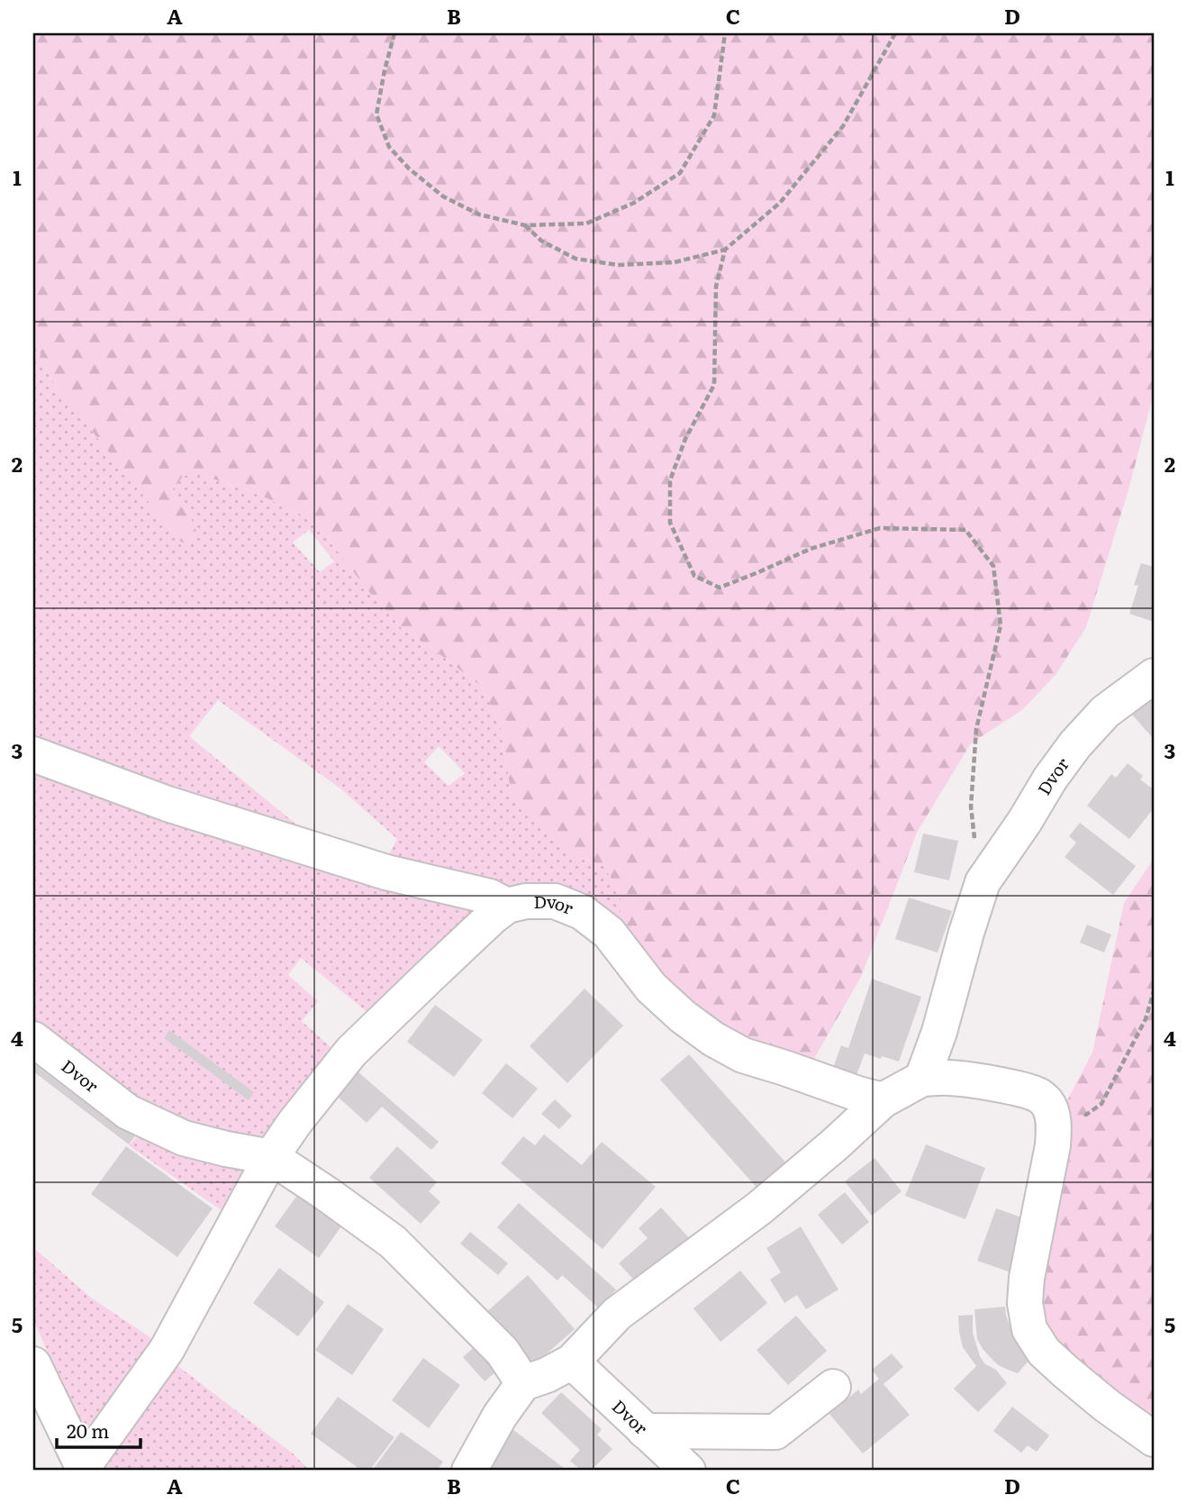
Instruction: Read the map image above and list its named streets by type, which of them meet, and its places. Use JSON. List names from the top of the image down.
{
  "streets": {
    "street": ["Dvor"]
  },
  "scale_bar": "20 m",
  "grid": {
    "columns": [
      "A",
      "B",
      "C",
      "D"
    ],
    "rows": [
      "1",
      "2",
      "3",
      "4",
      "5"
    ]
  }
}
